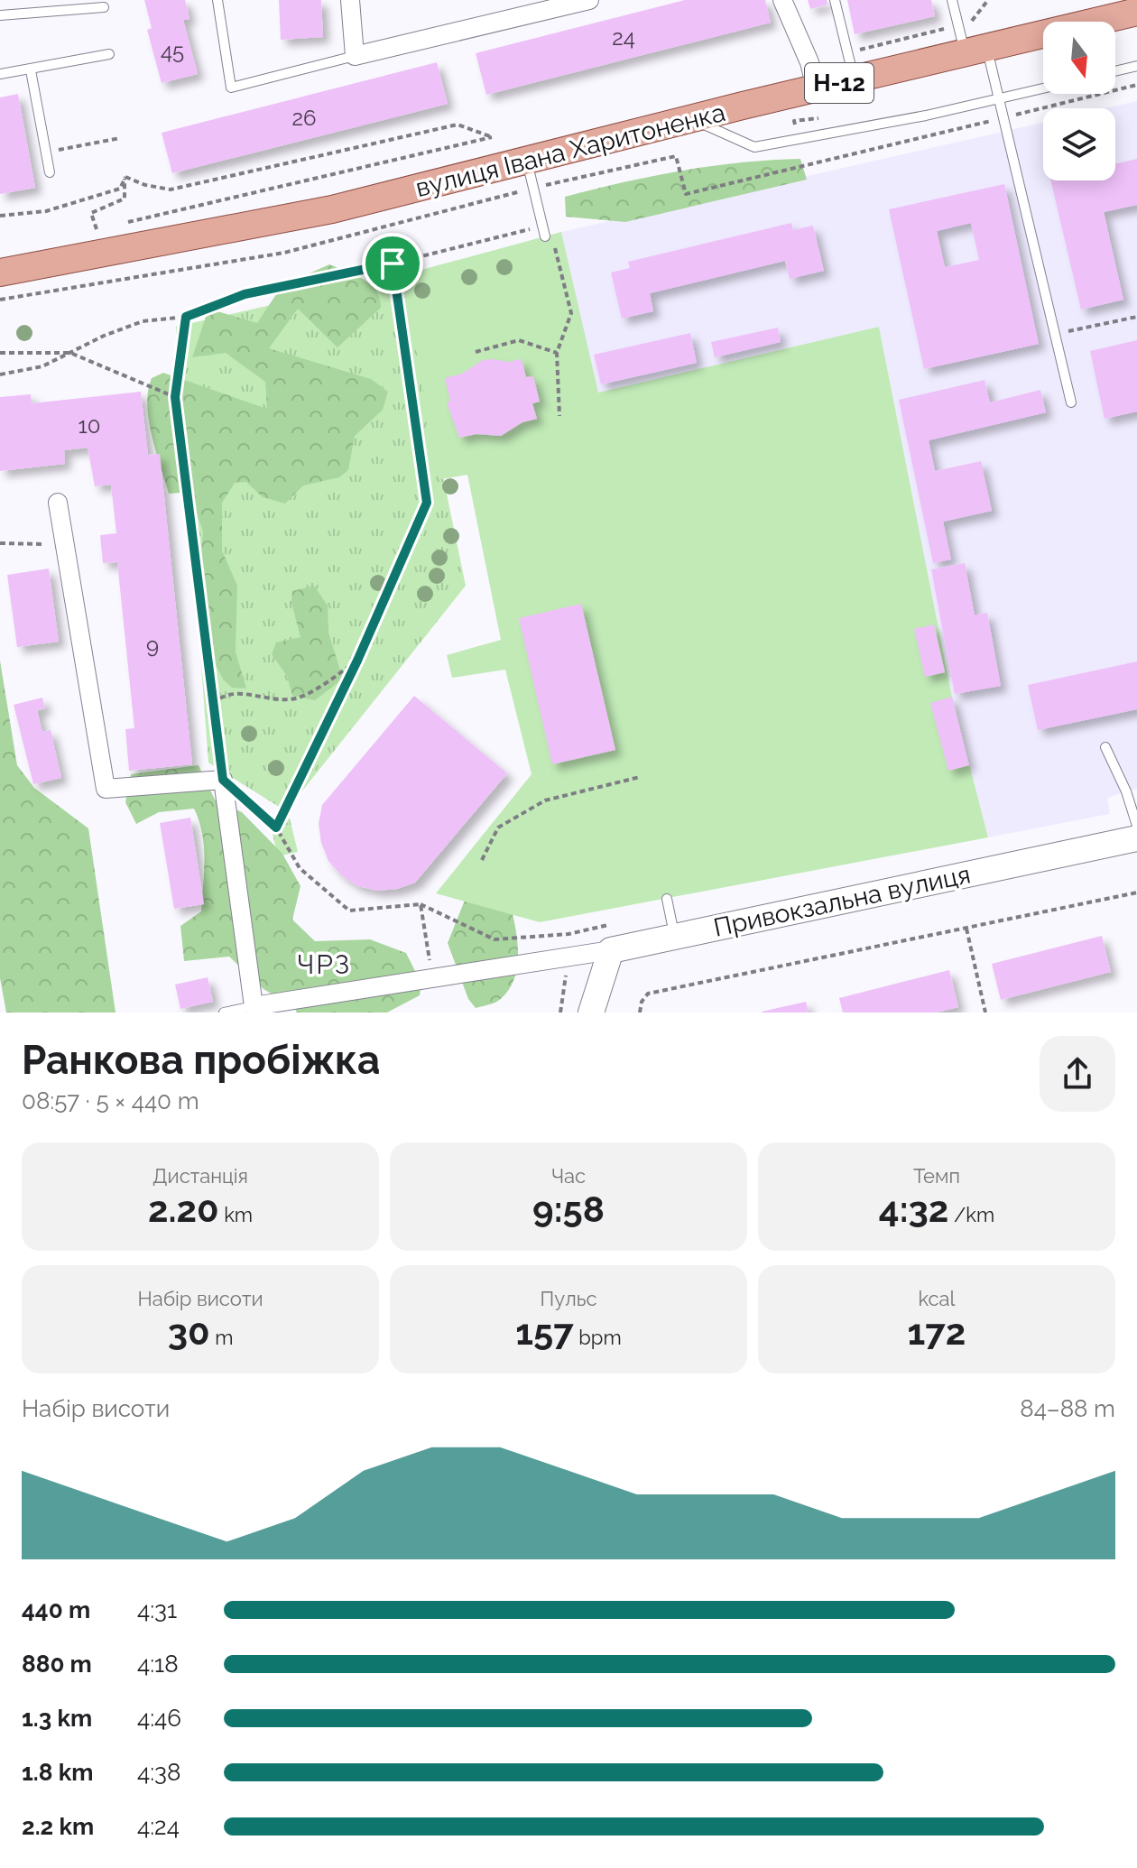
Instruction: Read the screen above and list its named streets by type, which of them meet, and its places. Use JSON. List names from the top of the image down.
{
  "streets": {
    "main road": ["Н-12", "вулиця Івана Харитоненка", "Привокзальна вулиця"]
  },
  "districts": ["ЧРЗ"],
  "house_numbers": [
    "24",
    "45",
    "26",
    "10",
    "9"
  ],
  "north": "bottom",
  "page": {
    "heading": ["Ранкова пробіжка", "08:57 · 5 × 440 m"],
    "stats": [
      ["Дистанція", "2.20 km"],
      ["Час", "9:58"],
      ["Темп", "4:32 /km"],
      ["Набір висоти", "30 m"],
      ["Пульс", "157 bpm"],
      ["kcal", "172"]
    ],
    "chart": ["Набір висоти", "84–88 m"],
    "list": [
      {
        "name": "440 m",
        "note": "4:31"
      },
      {
        "name": "880 m",
        "note": "4:18"
      },
      {
        "name": "1.3 km",
        "note": "4:46"
      },
      {
        "name": "1.8 km",
        "note": "4:38"
      },
      {
        "name": "2.2 km",
        "note": "4:24"
      }
    ]
  }
}
